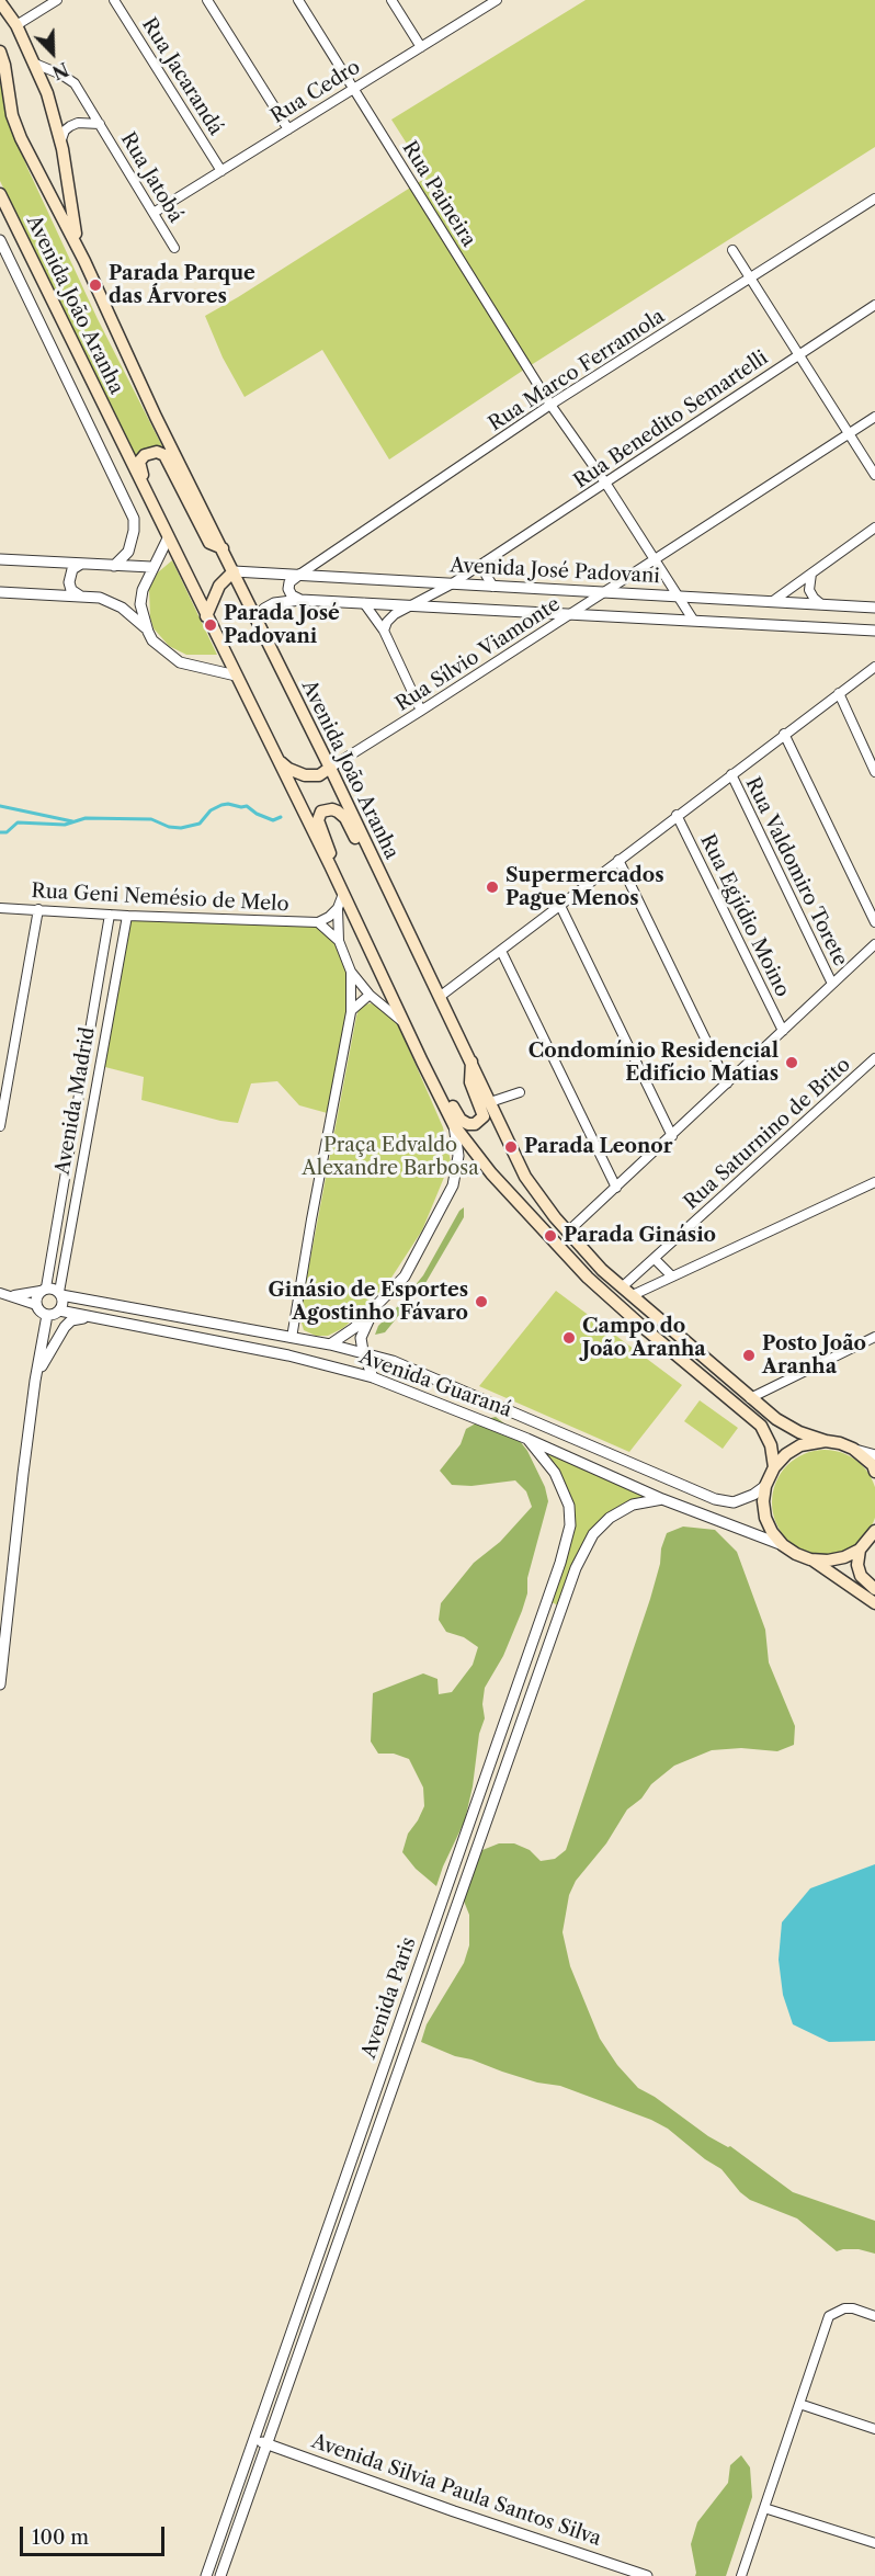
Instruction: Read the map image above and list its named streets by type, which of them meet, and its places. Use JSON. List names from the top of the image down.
{
  "streets": {
    "main road": ["Avenida João Aranha"],
    "street": [
      "Rua Jacarandá",
      "Rua Cedro",
      "Rua Jatobá",
      "Rua Paineira",
      "Rua Marco Ferramola",
      "Rua Benedito Semartelli",
      "Avenida José Padovani",
      "Rua Sílvio Viamonte",
      "Rua Valdomiro Torete",
      "Rua Geni Nemésio de Melo",
      "Rua Egjídio Moino",
      "Avenida Madrid",
      "Rua Saturnino de Brito",
      "Avenida Guaraná",
      "Avenida Paris",
      "Avenida Silvia Paula Santos Silva"
    ]
  },
  "crossings": [
    ["Rua Jacarandá", "Rua Cedro"],
    ["Rua Cedro", "Rua Jatobá"],
    ["Rua Cedro", "Rua Paineira"],
    ["Rua Paineira", "Rua Marco Ferramola"],
    ["Rua Paineira", "Rua Benedito Semartelli"],
    ["Rua Paineira", "Avenida José Padovani"],
    ["Rua Paineira", "Rua Sílvio Viamonte"],
    ["Avenida João Aranha", "Avenida José Padovani"],
    ["Avenida João Aranha", "Rua Sílvio Viamonte"],
    ["Avenida João Aranha", "Rua Saturnino de Brito"],
    ["Rua Marco Ferramola", "Avenida José Padovani"],
    ["Rua Benedito Semartelli", "Avenida José Padovani"],
    ["Avenida José Padovani", "Rua Sílvio Viamonte"],
    ["Rua Geni Nemésio de Melo", "Avenida Madrid"],
    ["Avenida Madrid", "Avenida Guaraná"],
    ["Avenida Guaraná", "Avenida Paris"],
    ["Avenida Paris", "Avenida Silvia Paula Santos Silva"]
  ],
  "parks": ["Praça Edvaldo Alexandre Barbosa"],
  "places": [
    "Parada Parque das Árvores",
    "Parada José Padovani",
    "Supermercados Pague Menos",
    "Condomínio Residencial Edifício Matias",
    "Parada Leonor",
    "Parada Ginásio",
    "Ginásio de Esportes Agostinho Fávaro",
    "Campo do João Aranha",
    "Posto João Aranha"
  ],
  "scale_bar": "100 m",
  "north": "bottom right"
}
